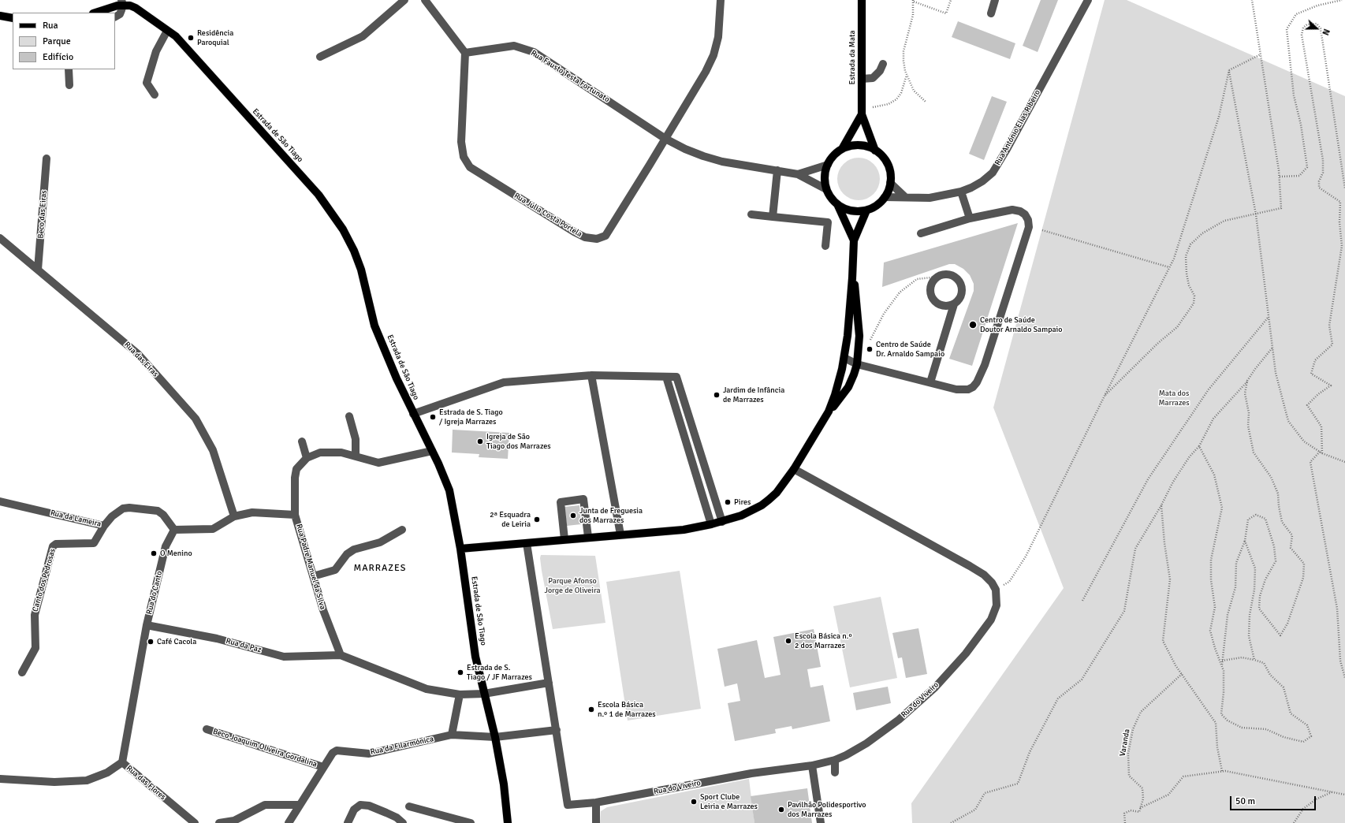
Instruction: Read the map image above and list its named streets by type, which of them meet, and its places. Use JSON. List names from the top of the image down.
{
  "streets": {
    "main road": ["Estrada da Mata", "Estrada de São Tiago"],
    "street": [
      "Rua Fausto Testa Fortunato",
      "Rua António Elias Ribeiro",
      "Beco das Eiras",
      "Rua Júlia Costa Portela",
      "Rua das Eiras",
      "Rua da Lameira",
      "Rua Padre Manuel da Silva",
      "Canto dos Pedrosas",
      "Rua do Canto",
      "Rua da Paz",
      "Rua do Viveiro",
      "Rua da Filarmónica",
      "Beco Joaquim Oliveira Gordalina",
      "Rua das Flores"
    ],
    "path": ["Varanda"]
  },
  "crossings": [
    ["Estrada da Mata", "Rua António Elias Ribeiro"],
    ["Rua Fausto Testa Fortunato", "Rua Júlia Costa Portela"],
    ["Estrada de São Tiago", "Rua Padre Manuel da Silva"],
    ["Estrada de São Tiago", "Rua da Filarmónica"],
    ["Beco das Eiras", "Rua das Eiras"],
    ["Rua da Lameira", "Canto dos Pedrosas"],
    ["Rua da Lameira", "Rua do Canto"],
    ["Rua Padre Manuel da Silva", "Rua da Paz"],
    ["Rua do Canto", "Rua da Paz"],
    ["Rua do Canto", "Rua das Flores"],
    ["Rua do Viveiro", "Rua da Filarmónica"],
    ["Rua da Filarmónica", "Beco Joaquim Oliveira Gordalina"]
  ],
  "districts": ["MARRAZES"],
  "parks": ["Mata dos Marrazes", "Parque Afonso Jorge de Oliveira"],
  "places": [
    "Residência Paroquial",
    "Centro de Saúde Doutor Arnaldo Sampaio",
    "Centro de Saúde Dr. Arnaldo Sampaio",
    "Jardim de Infância de Marrazes",
    "Estrada de S. Tiago / Igreja Marrazes",
    "Igreja de São Tiago dos Marrazes",
    "Pires",
    "Junta de Freguesia dos Marrazes",
    "2ª Esquadra de Leiria",
    "O Menino",
    "Escola Básica n.º 2 dos Marrazes",
    "Café Cacola",
    "Estrada de S. Tiago / JF Marrazes",
    "Escola Básica n.º 1 de Marrazes",
    "Sport Clube Leiria e Marrazes",
    "Pavilhão Polidesportivo dos Marrazes"
  ],
  "legend": ["Rua", "Parque", "Edifício"],
  "scale_bar": "50 m",
  "north": "right"
}
